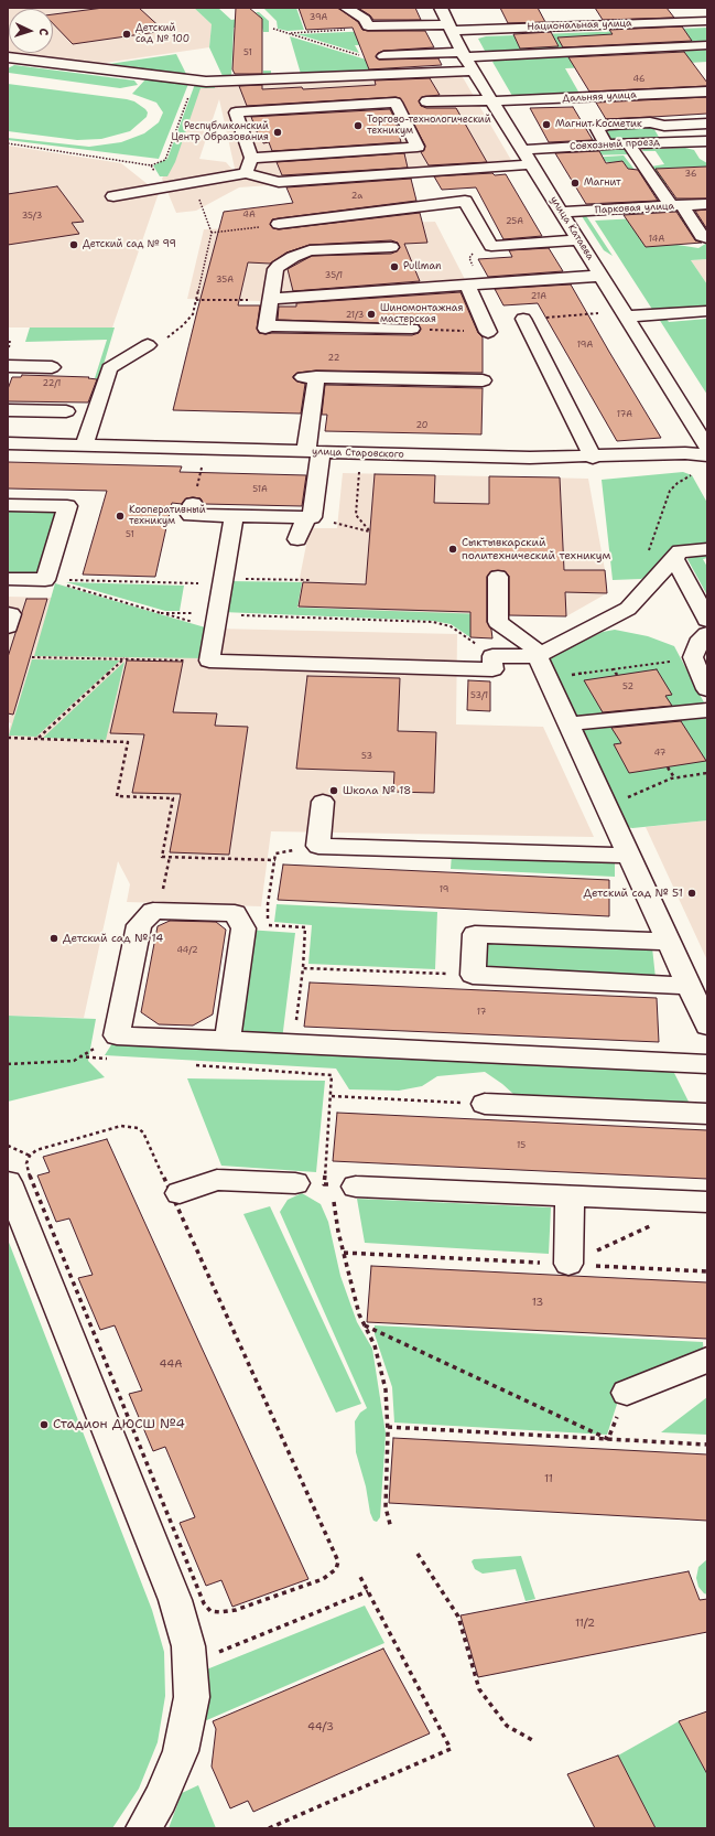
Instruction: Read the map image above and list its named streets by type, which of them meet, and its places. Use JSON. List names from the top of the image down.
{
  "streets": {
    "street": [
      "Национальная улица",
      "Дальняя улица",
      "Совхозный проезд",
      "Парковая улица",
      "улица Катаева",
      "улица Старовского"
    ]
  },
  "crossings": [
    ["Национальная улица", "улица Катаева"],
    ["Дальняя улица", "улица Катаева"],
    ["Совхозный проезд", "улица Катаева"],
    ["Парковая улица", "улица Катаева"]
  ],
  "places": [
    "Детский сад № 100",
    "Магнит Косметик",
    "Торгово-технологический техникум",
    "Республиканский Центр Образования",
    "Магнит",
    "Детский сад № 99",
    "Pullman",
    "Шиномонтажная мастерская",
    "Кооперативный техникум",
    "Сыктывкарский политехнический техникум",
    "Школа № 18",
    "Детский сад № 51",
    "Детский сад № 14",
    "Стадион ДЮСШ №4"
  ],
  "house_numbers": [
    "39А",
    "51",
    "46",
    "36",
    "2a",
    "4А",
    "35/3",
    "25А",
    "14А",
    "35/1",
    "35А",
    "21А",
    "21/3",
    "19А",
    "22",
    "22/1",
    "17А",
    "20",
    "51А",
    "51",
    "52",
    "53/1",
    "47",
    "53",
    "19",
    "44/2",
    "17",
    "15",
    "13",
    "44А",
    "11",
    "11/2",
    "44/3"
  ],
  "north": "right"
}
